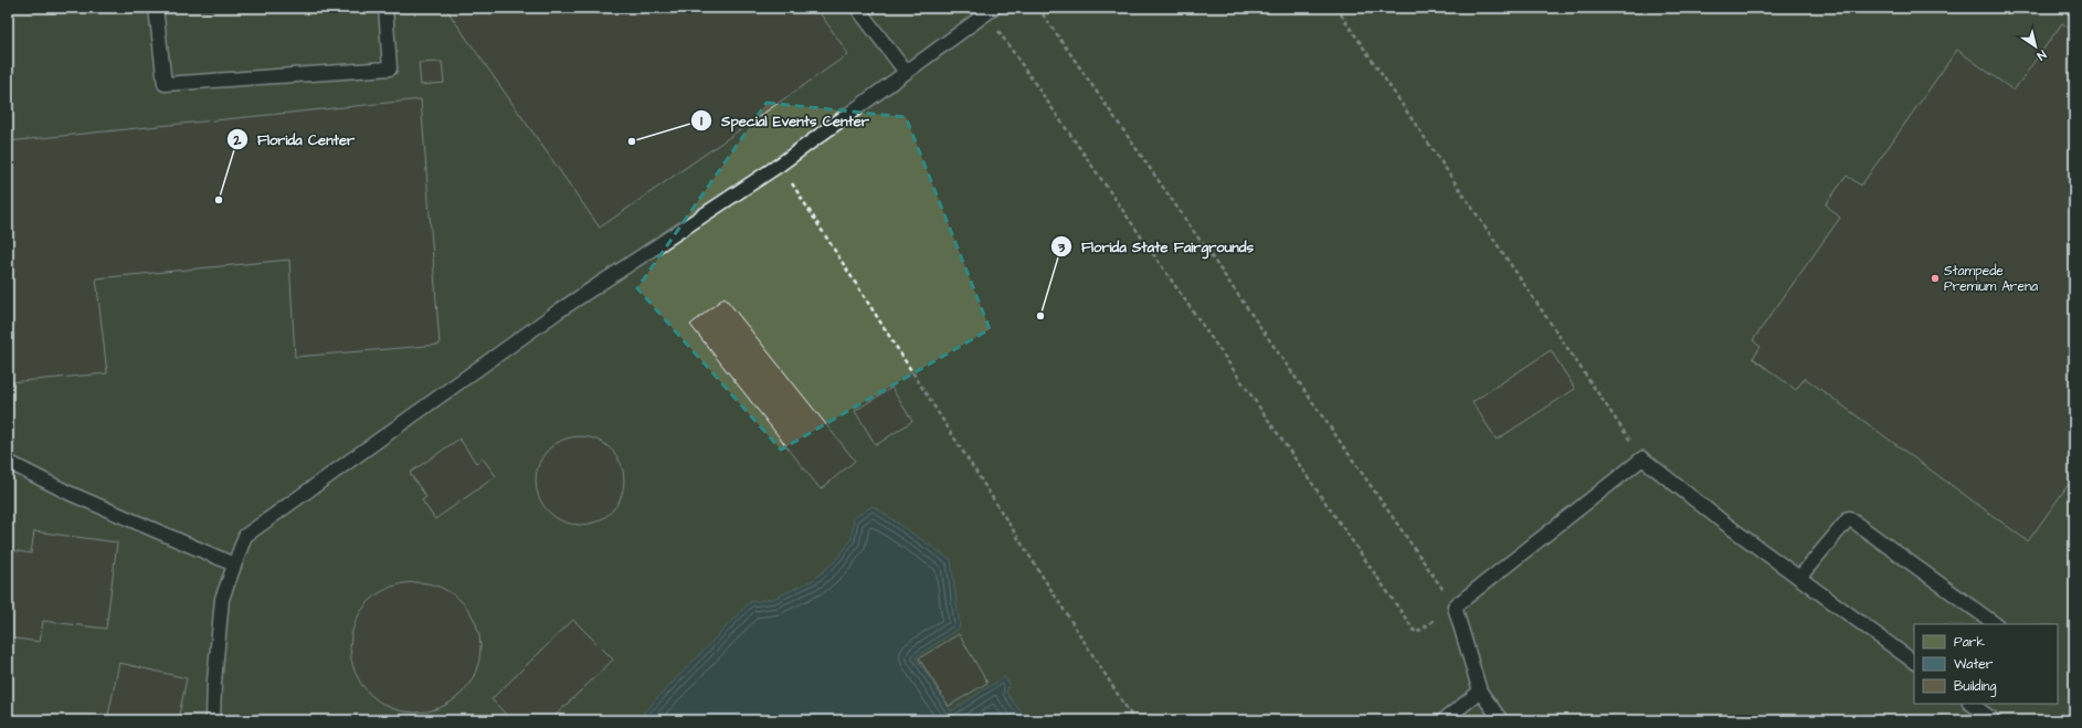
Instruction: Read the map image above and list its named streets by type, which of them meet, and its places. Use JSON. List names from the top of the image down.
{
  "places": [
    "Special Events Center",
    "Florida Center",
    "Stampede Premium Arena",
    "Florida State Fairgrounds"
  ],
  "legend": ["Park", "Water", "Building"],
  "north": "bottom right"
}
